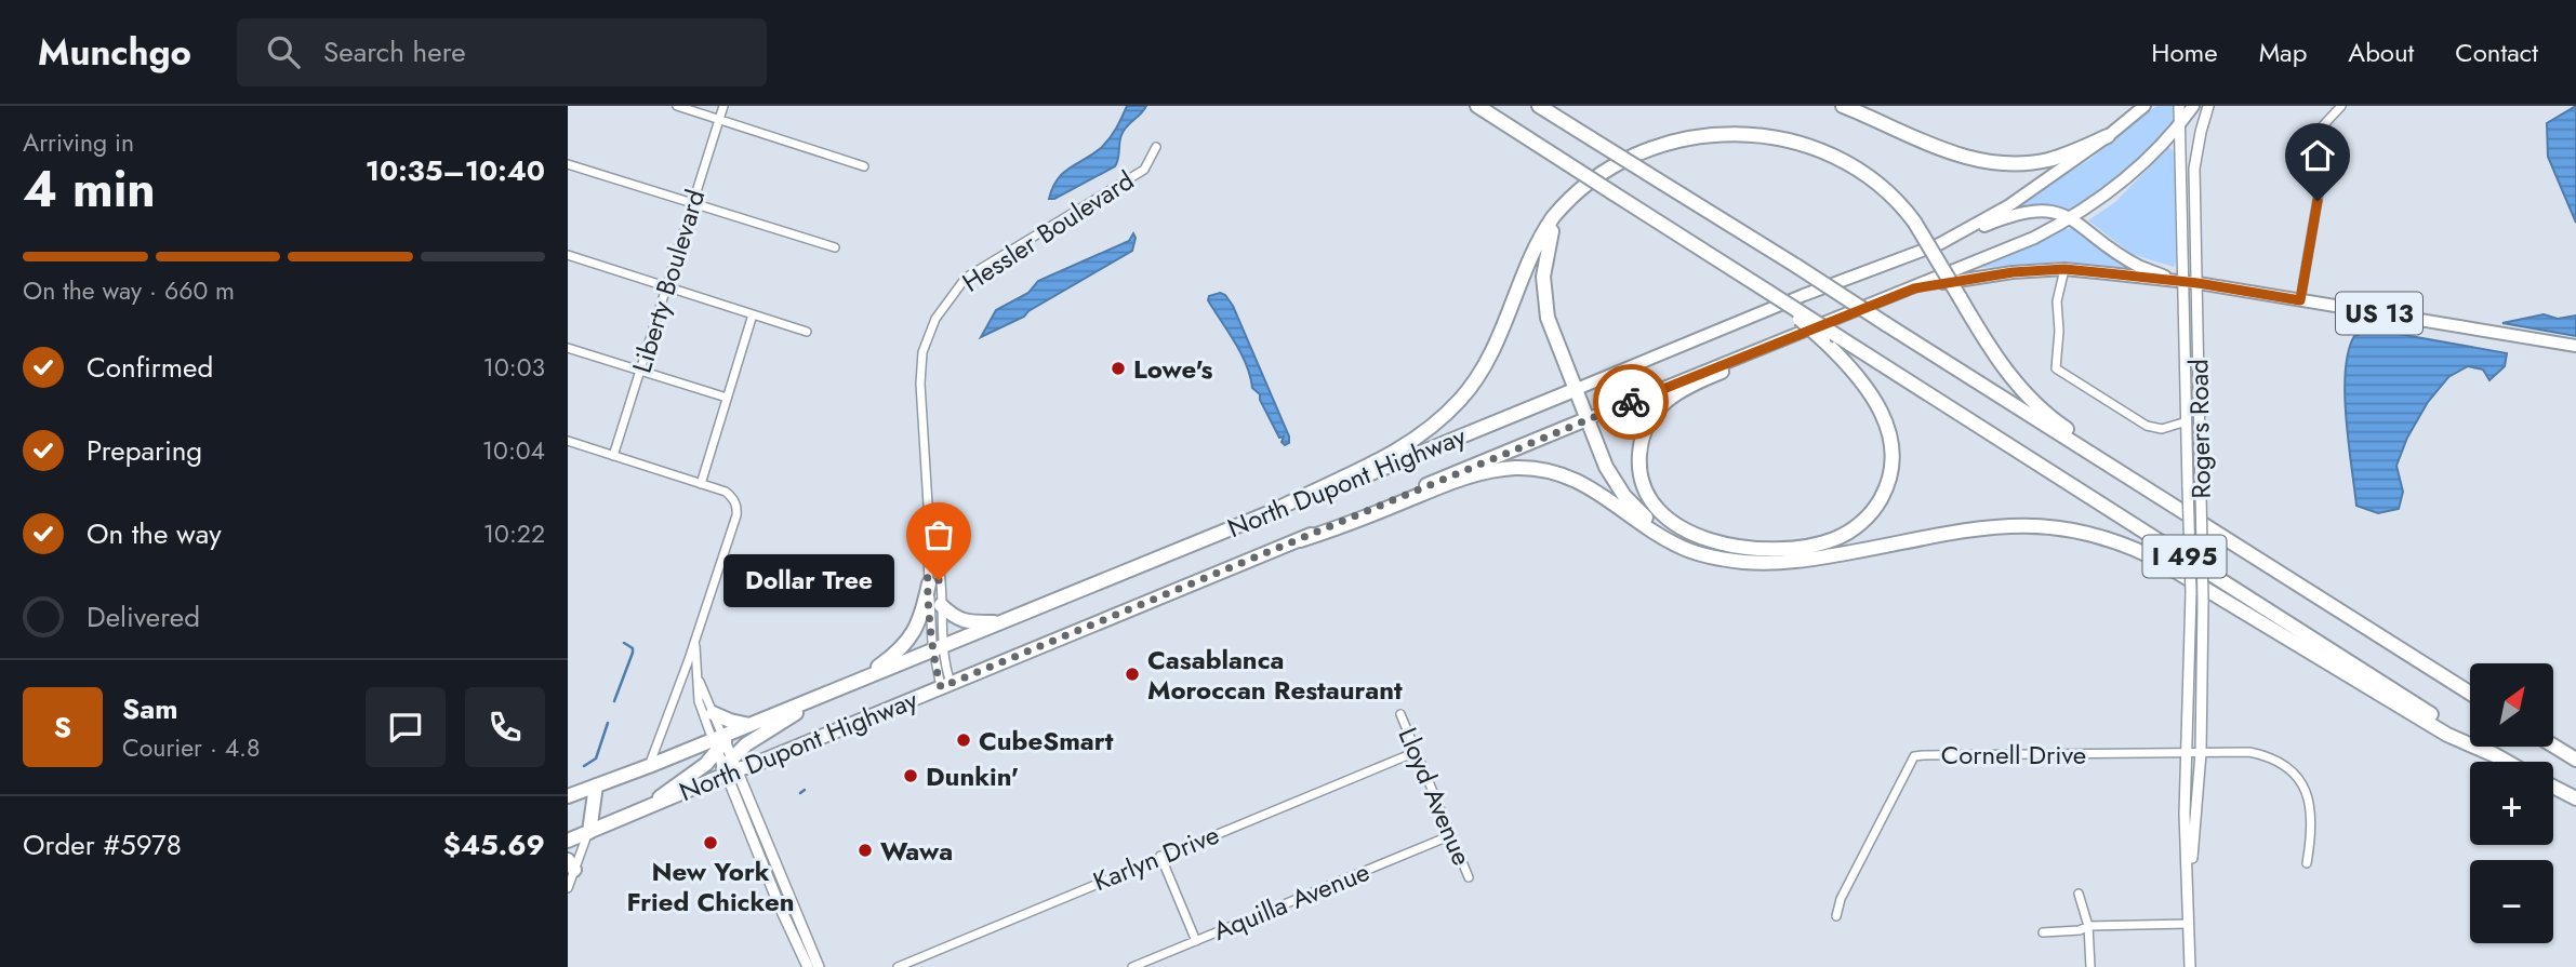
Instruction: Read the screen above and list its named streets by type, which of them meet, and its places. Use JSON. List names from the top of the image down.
{
  "streets": {
    "highway": ["US 13", "North Dupont Highway", "I 495"],
    "street": [
      "Hessler Boulevard",
      "Liberty Boulevard",
      "Rogers Road",
      "Cornell Drive",
      "Lloyd Avenue",
      "Karlyn Drive",
      "Aquilla Avenue"
    ]
  },
  "crossings": [
    ["Hessler Boulevard", "North Dupont Highway"],
    ["US 13", "Rogers Road"],
    ["US 13", "North Dupont Highway"],
    ["Rogers Road", "North Dupont Highway"],
    ["Rogers Road", "Cornell Drive"],
    ["Lloyd Avenue", "Karlyn Drive"],
    ["Lloyd Avenue", "Aquilla Avenue"]
  ],
  "places": [
    "Lowe's",
    "Dollar Tree",
    "Casablanca Moroccan Restaurant",
    "CubeSmart",
    "Dunkin'",
    "New York Fried Chicken",
    "Wawa"
  ],
  "north": "top right",
  "page": {
    "header": "Munchgo",
    "search": "Search here",
    "nav": [
      "Home",
      "Map",
      "About",
      "Contact"
    ],
    "heading": ["4 min", "Arriving in", "10:35–10:40"],
    "panel": [
      "Sam",
      "Courier · 4.8",
      "Order #5978",
      "$45.69"
    ],
    "bar": "On the way · 660 m",
    "list": [
      ["Confirmed", "10:03"],
      ["Preparing", "10:04"],
      ["On the way", "10:22"],
      "Delivered"
    ],
    "bubble": "Dollar Tree",
    "map_buttons": ["+", "−"],
    "round": "S"
  }
}
